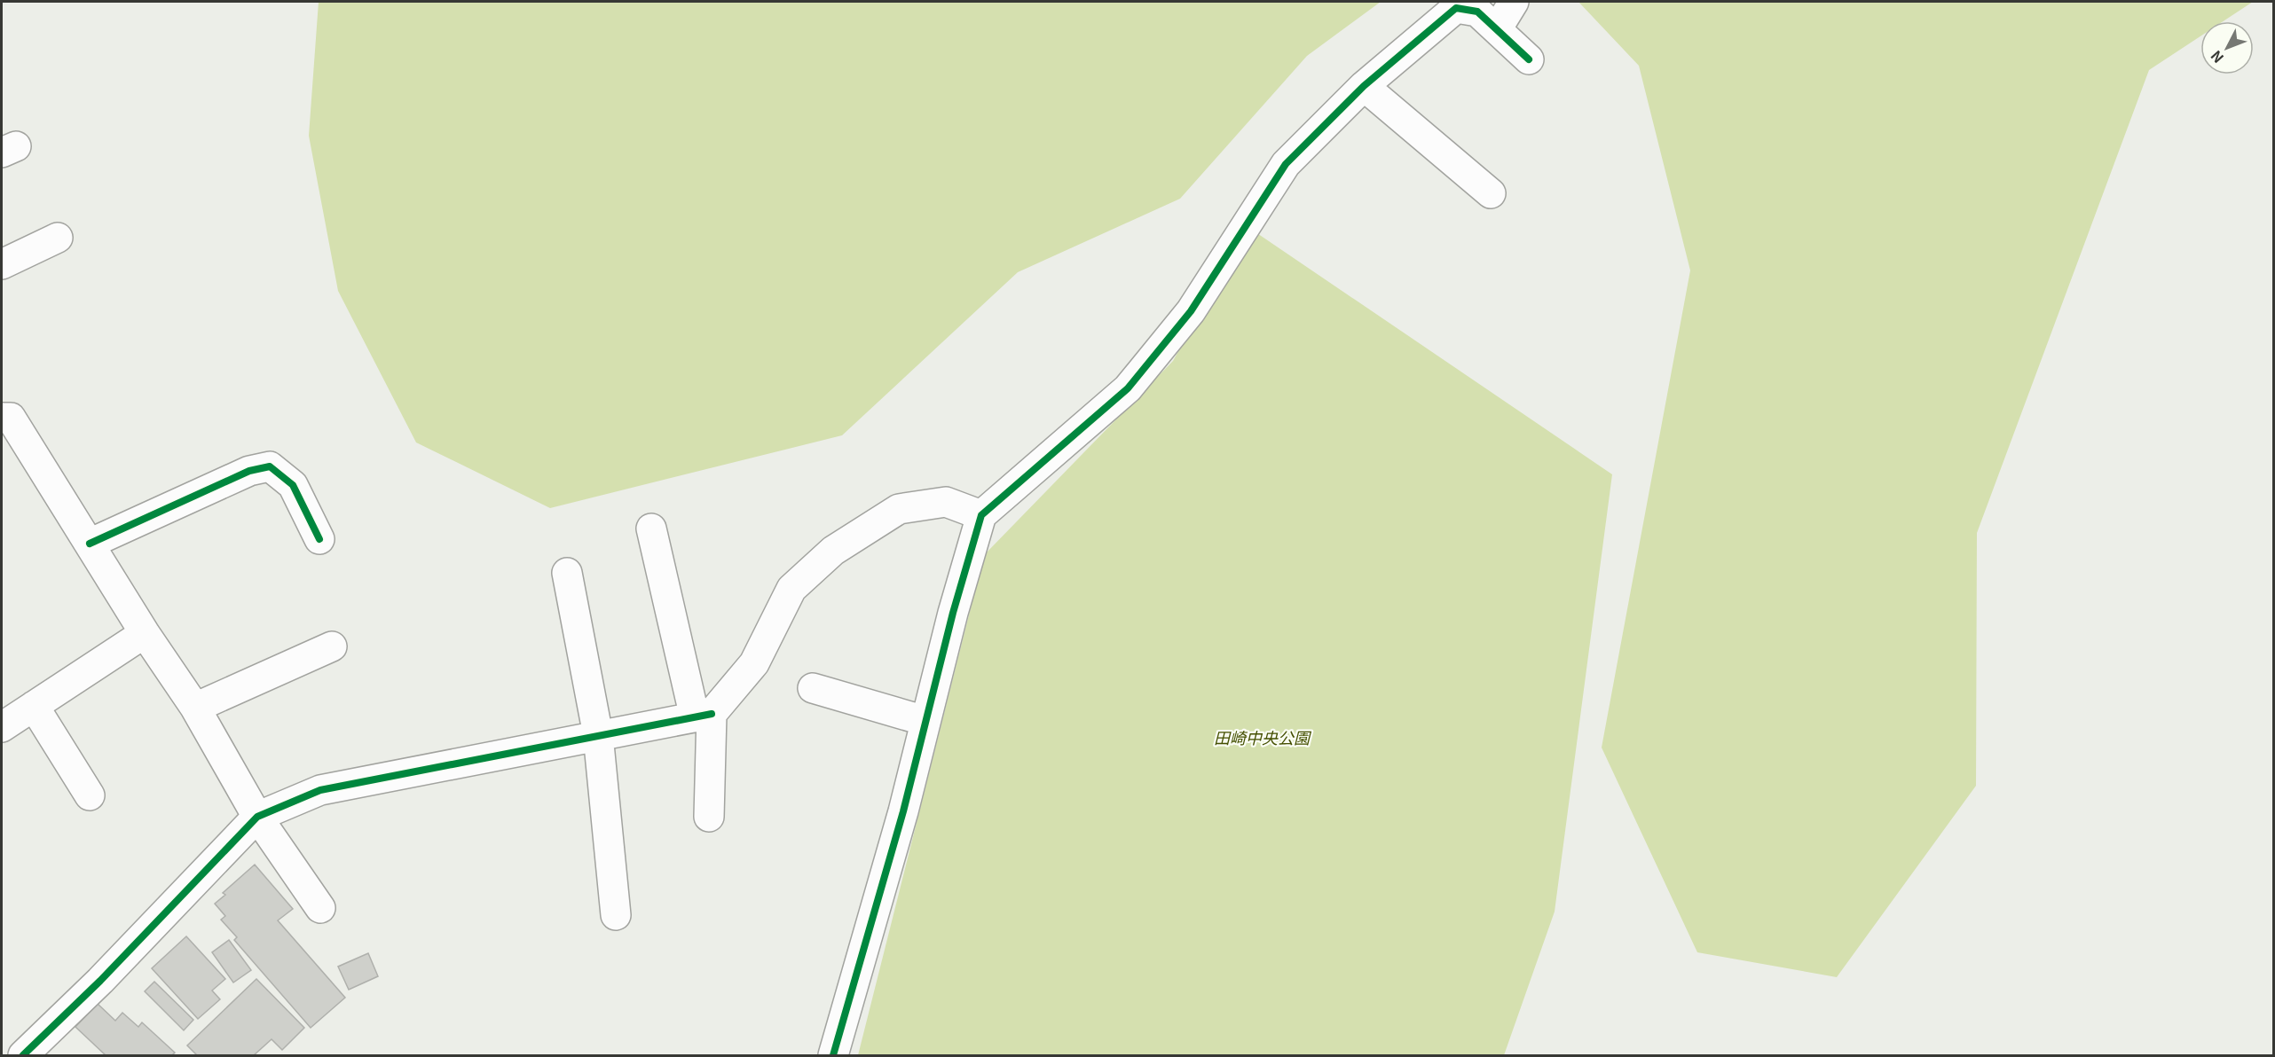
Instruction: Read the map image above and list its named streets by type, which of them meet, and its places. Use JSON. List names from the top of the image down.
{
  "parks": ["田崎中央公園"],
  "north": "bottom left"
}
